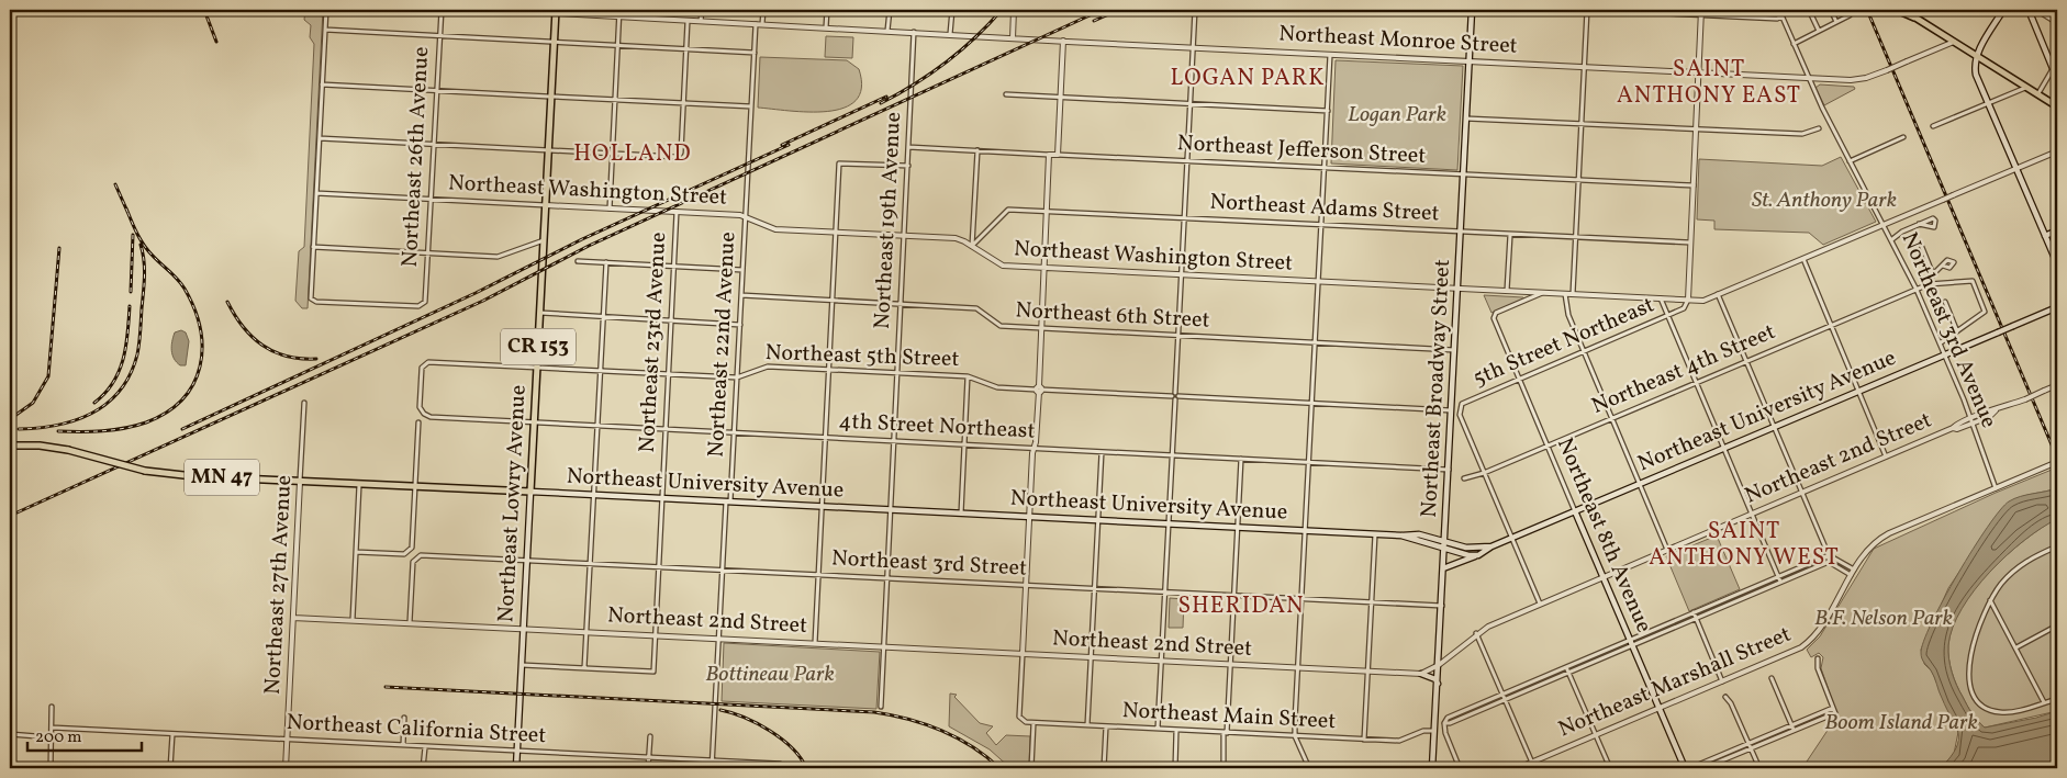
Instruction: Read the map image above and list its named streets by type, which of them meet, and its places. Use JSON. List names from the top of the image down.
{
  "streets": {
    "main road": [
      "CR 153",
      "Northeast Broadway Street",
      "Northeast University Avenue",
      "MN 47",
      "Northeast Lowry Avenue",
      "Northeast 8th Avenue"
    ],
    "street": [
      "Northeast Monroe Street",
      "Northeast Jefferson Street",
      "Northeast 26th Avenue",
      "Northeast Washington Street",
      "Northeast Adams Street",
      "Northeast 19th Avenue",
      "Northeast 6th Street",
      "Northeast 3rd Avenue",
      "Northeast 23rd Avenue",
      "5th Street Northeast",
      "Northeast 22nd Avenue",
      "Northeast 5th Street",
      "Northeast 4th Street",
      "4th Street Northeast",
      "Northeast 2nd Street",
      "Northeast 3rd Street",
      "Northeast 27th Avenue",
      "Northeast Marshall Street",
      "Northeast Main Street",
      "Northeast California Street"
    ]
  },
  "crossings": [
    ["Northeast Monroe Street", "Northeast 19th Avenue"],
    ["Northeast Monroe Street", "Northeast 3rd Avenue"],
    ["Northeast Monroe Street", "Northeast 22nd Avenue"],
    ["Northeast Monroe Street", "Northeast Broadway Street"],
    ["Northeast Monroe Street", "Northeast Lowry Avenue"],
    ["Northeast Jefferson Street", "Northeast 19th Avenue"],
    ["Northeast Jefferson Street", "Northeast Broadway Street"],
    ["Northeast 26th Avenue", "Northeast Washington Street"],
    ["Northeast Washington Street", "Northeast Adams Street"],
    ["Northeast Washington Street", "Northeast 19th Avenue"],
    ["Northeast Washington Street", "Northeast 23rd Avenue"],
    ["Northeast Washington Street", "5th Street Northeast"],
    ["Northeast Washington Street", "Northeast 22nd Avenue"],
    ["Northeast Washington Street", "Northeast Broadway Street"],
    ["Northeast Washington Street", "Northeast Lowry Avenue"],
    ["Northeast Washington Street", "Northeast 8th Avenue"],
    ["Northeast Adams Street", "Northeast Broadway Street"],
    ["Northeast 19th Avenue", "Northeast 6th Street"],
    ["Northeast 19th Avenue", "Northeast 5th Street"],
    ["Northeast 19th Avenue", "Northeast University Avenue"],
    ["Northeast 19th Avenue", "4th Street Northeast"],
    ["Northeast 19th Avenue", "Northeast 2nd Street"],
    ["Northeast 19th Avenue", "Northeast 3rd Street"],
    ["Northeast 6th Street", "Northeast 22nd Avenue"],
    ["Northeast 6th Street", "Northeast Broadway Street"],
    ["Northeast 3rd Avenue", "Northeast 4th Street"],
    ["Northeast 3rd Avenue", "Northeast University Avenue"],
    ["Northeast 3rd Avenue", "Northeast 2nd Street"],
    ["Northeast 3rd Avenue", "Northeast Marshall Street"],
    ["Northeast 23rd Avenue", "Northeast 5th Street"],
    ["Northeast 23rd Avenue", "Northeast University Avenue"],
    ["Northeast 23rd Avenue", "4th Street Northeast"],
    ["Northeast 23rd Avenue", "Northeast 2nd Street"],
    ["Northeast 23rd Avenue", "Northeast 3rd Street"],
    ["5th Street Northeast", "Northeast 4th Street"],
    ["5th Street Northeast", "Northeast 8th Avenue"],
    ["Northeast 22nd Avenue", "Northeast 5th Street"],
    ["Northeast 22nd Avenue", "Northeast University Avenue"],
    ["Northeast 22nd Avenue", "4th Street Northeast"],
    ["Northeast 22nd Avenue", "Northeast 2nd Street"],
    ["Northeast 22nd Avenue", "Northeast 3rd Street"],
    ["Northeast 22nd Avenue", "Northeast California Street"],
    ["Northeast 5th Street", "Northeast Broadway Street"],
    ["Northeast 5th Street", "4th Street Northeast"],
    ["Northeast 5th Street", "Northeast Lowry Avenue"],
    ["Northeast 4th Street", "Northeast 8th Avenue"],
    ["Northeast Broadway Street", "Northeast University Avenue"],
    ["Northeast Broadway Street", "4th Street Northeast"],
    ["Northeast Broadway Street", "Northeast 2nd Street"],
    ["Northeast Broadway Street", "Northeast 3rd Street"],
    ["Northeast Broadway Street", "Northeast Main Street"],
    ["Northeast University Avenue", "Northeast Lowry Avenue"],
    ["Northeast University Avenue", "Northeast 8th Avenue"],
    ["Northeast University Avenue", "Northeast 27th Avenue"],
    ["4th Street Northeast", "Northeast Lowry Avenue"],
    ["Northeast 2nd Street", "Northeast Lowry Avenue"],
    ["Northeast 2nd Street", "Northeast 8th Avenue"],
    ["Northeast 2nd Street", "Northeast 3rd Street"],
    ["Northeast 2nd Street", "Northeast 27th Avenue"],
    ["Northeast 2nd Street", "Northeast Main Street"],
    ["Northeast Lowry Avenue", "Northeast 3rd Street"],
    ["Northeast Lowry Avenue", "Northeast California Street"],
    ["Northeast 8th Avenue", "Northeast Marshall Street"],
    ["Northeast 27th Avenue", "Northeast California Street"]
  ],
  "districts": [
    "SAINT ANTHONY EAST",
    "LOGAN PARK",
    "HOLLAND",
    "SAINT ANTHONY WEST",
    "SHERIDAN"
  ],
  "parks": [
    "Logan Park",
    "St. Anthony Park",
    "B.F. Nelson Park",
    "Bottineau Park",
    "Boom Island Park"
  ],
  "scale_bar": "200 m"
}
